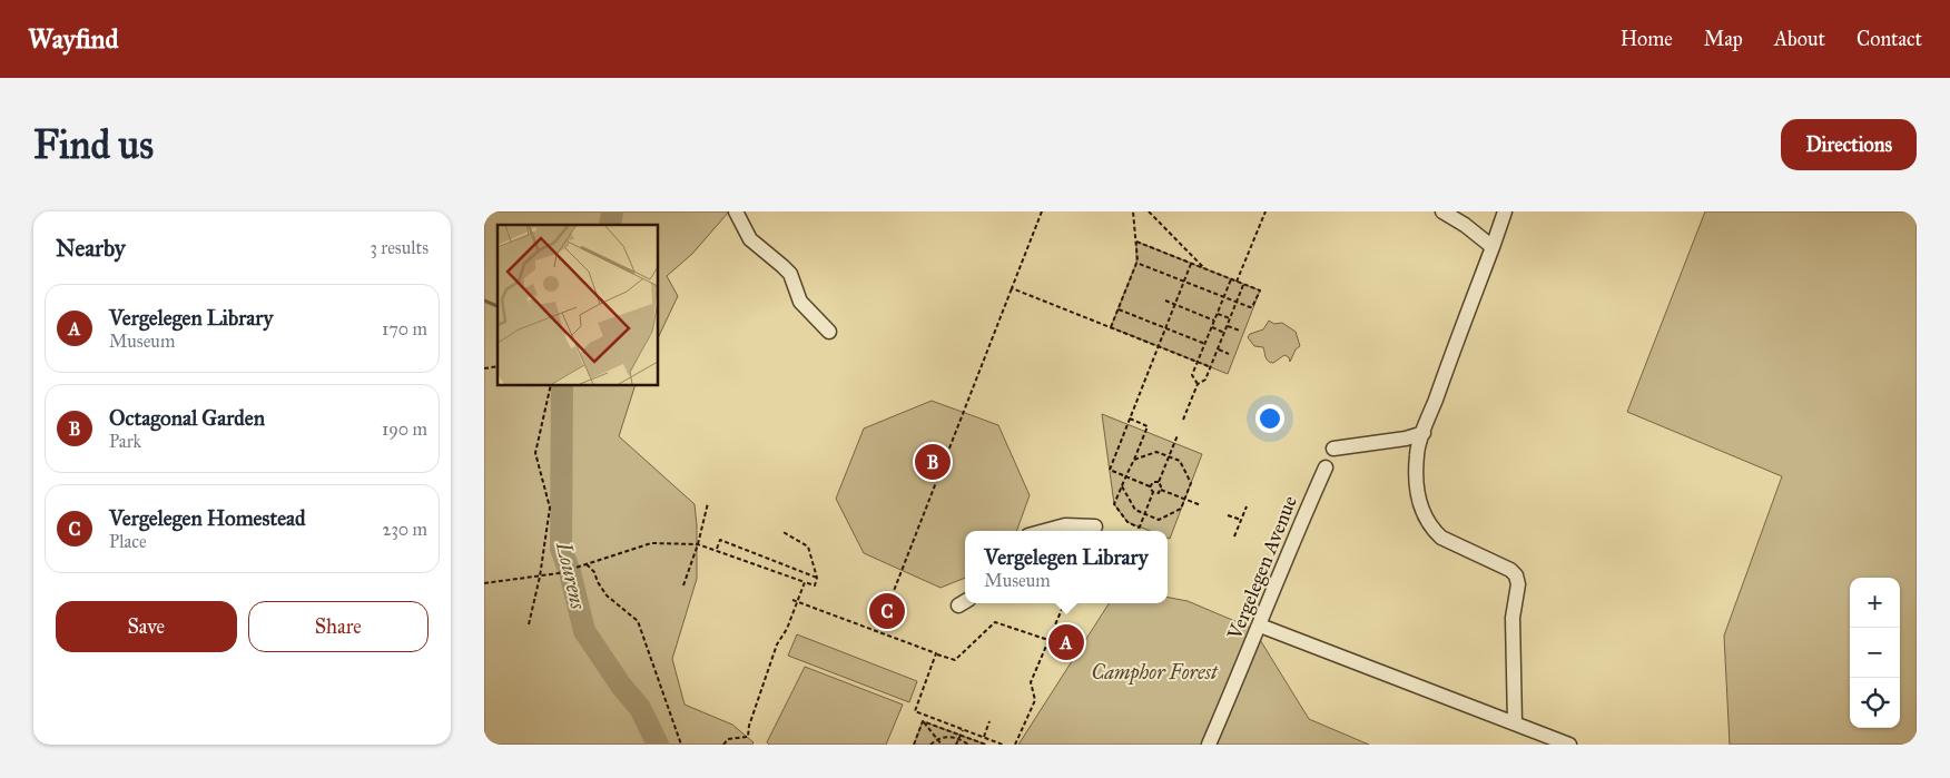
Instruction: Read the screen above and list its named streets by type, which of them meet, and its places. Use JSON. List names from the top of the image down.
{
  "streets": {
    "street": ["Vergelegen Avenue"]
  },
  "water": ["Lourens"],
  "parks": ["Camphor Forest"],
  "page": {
    "header": "Wayfind",
    "nav": [
      "Home",
      "Map",
      "About",
      "Contact"
    ],
    "buttons": [
      "Directions",
      ["Save", "Share"]
    ],
    "title": "Find us",
    "heading": ["Nearby", "3 results"],
    "list": [
      {
        "mark": "A",
        "name": "Vergelegen Library",
        "note": "Museum",
        "value": "170 m"
      },
      {
        "mark": "B",
        "name": "Octagonal Garden",
        "note": "Park",
        "value": "190 m"
      },
      {
        "mark": "C",
        "name": "Vergelegen Homestead",
        "note": "Place",
        "value": "230 m"
      }
    ],
    "pins": ["B", "C", "A"],
    "popup": ["Vergelegen Library", "Museum"],
    "map_buttons": ["+", "−"]
  }
}
